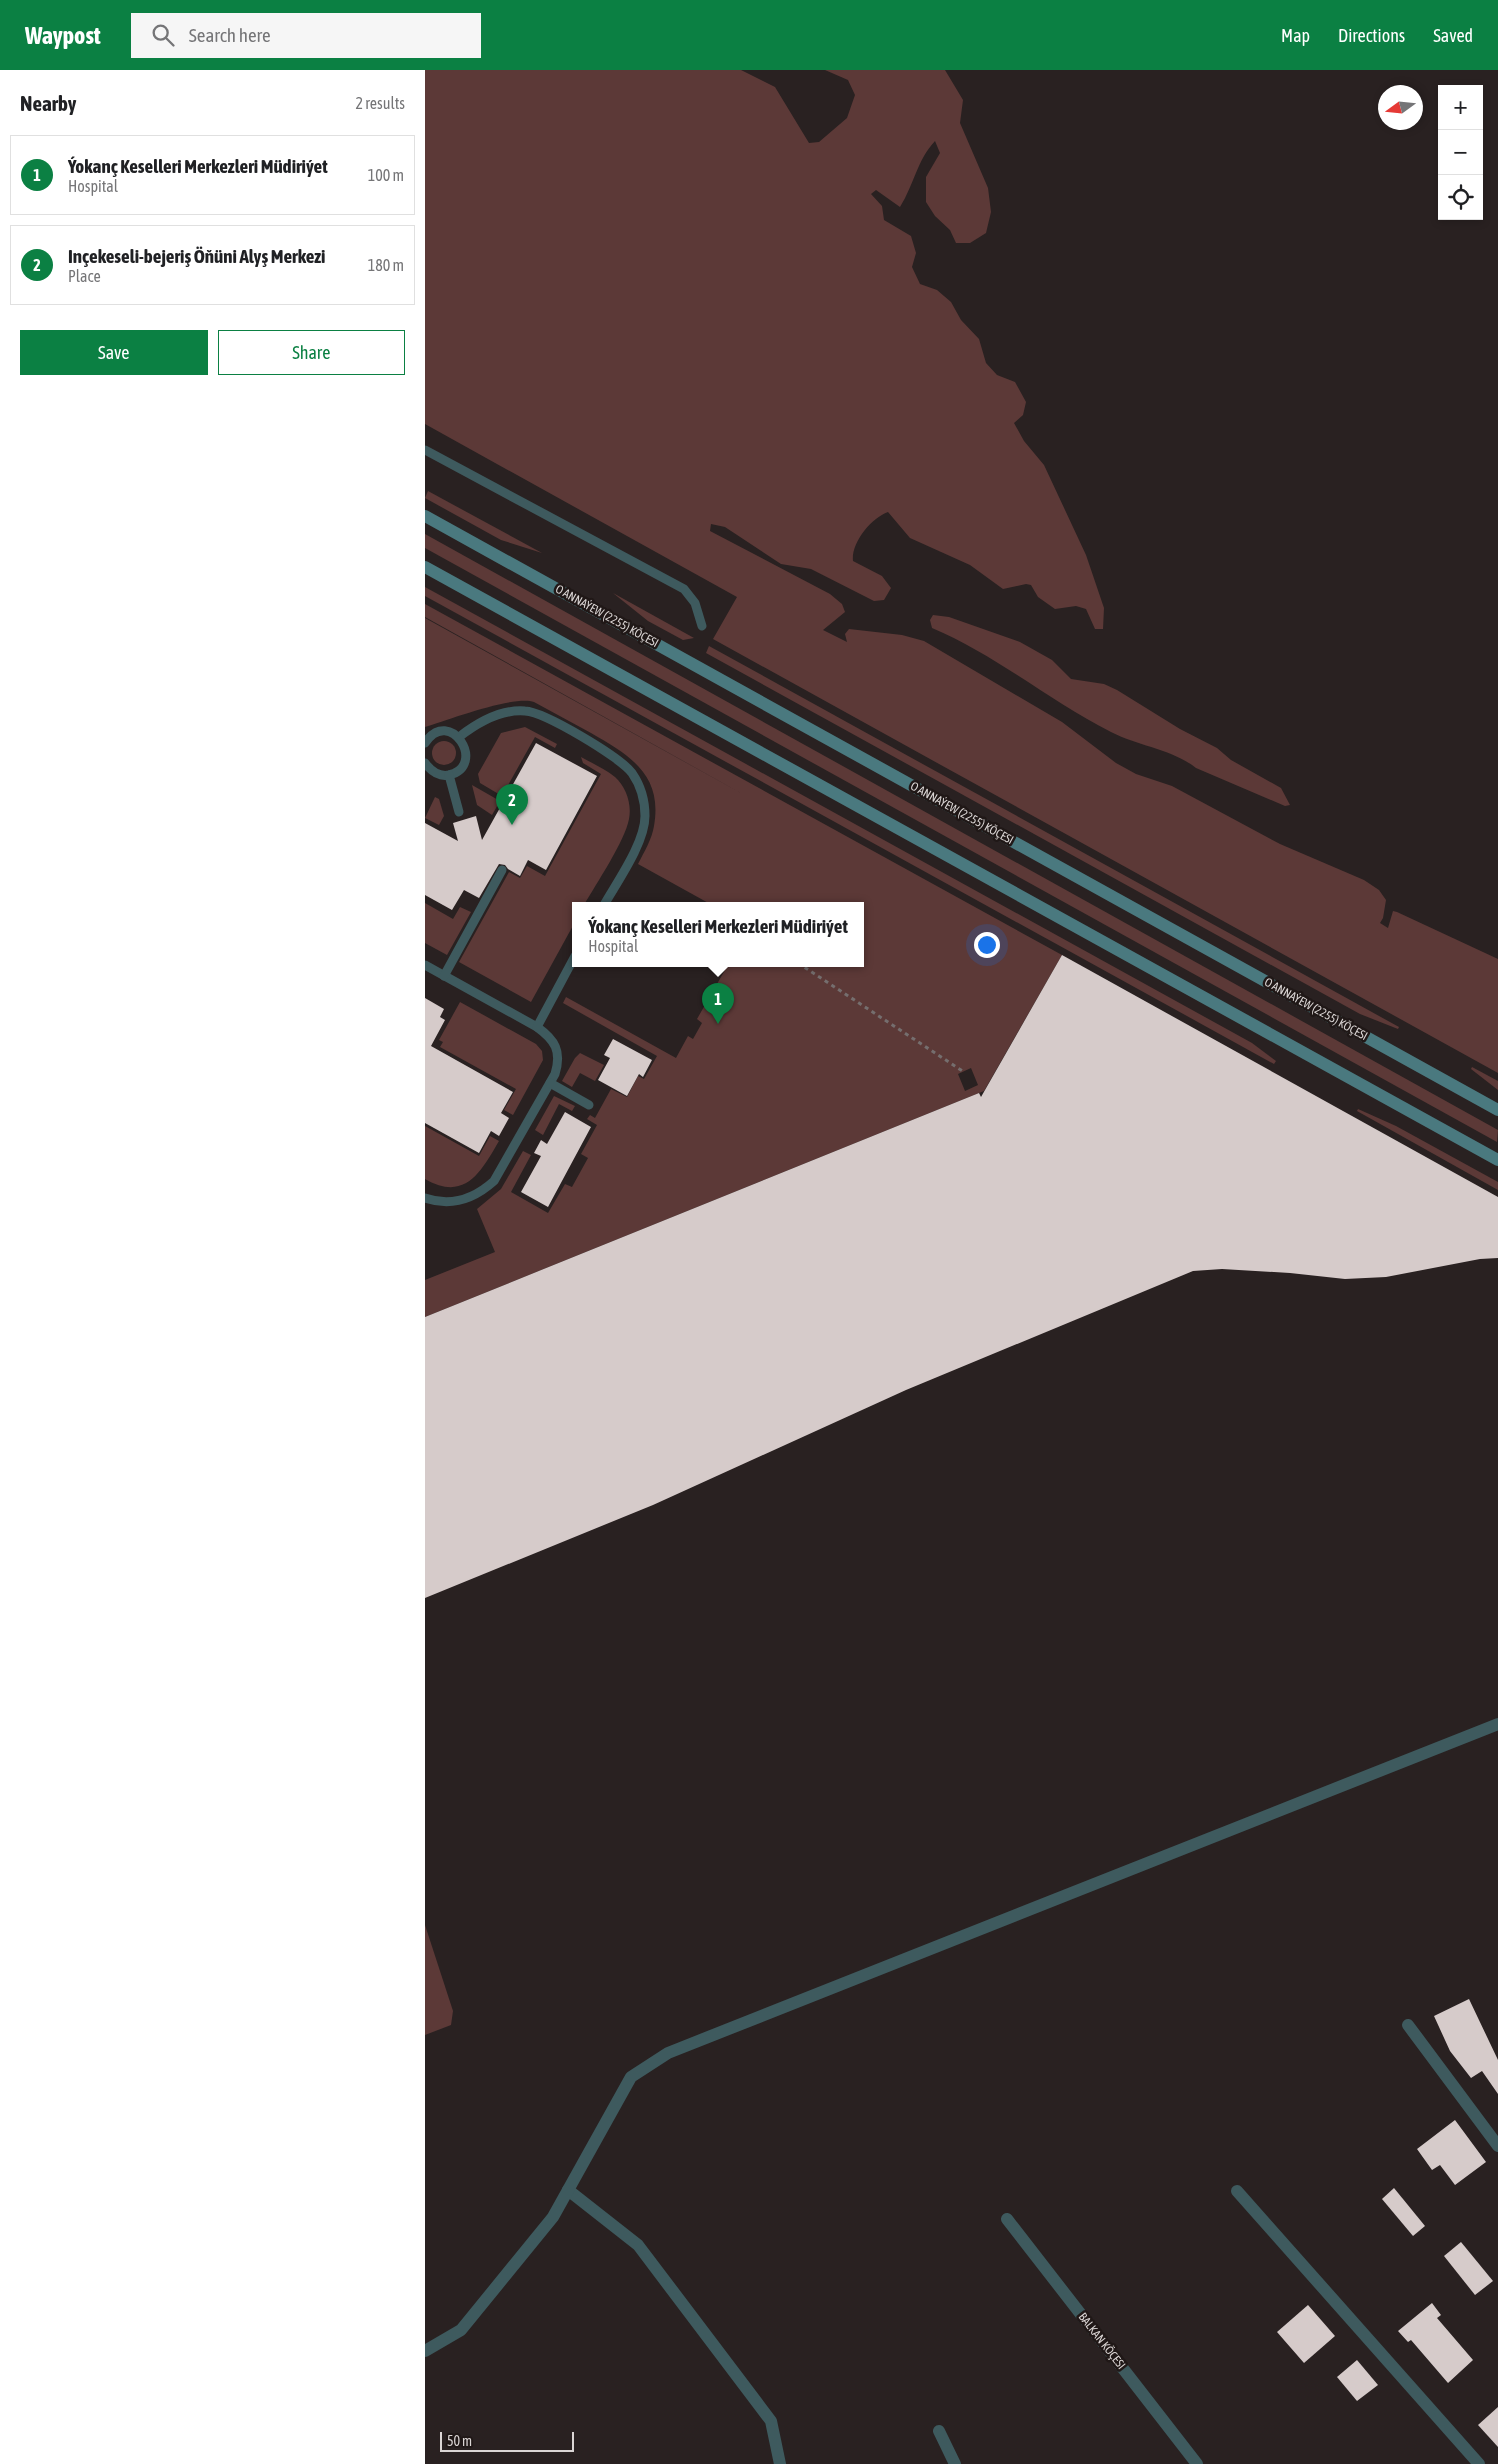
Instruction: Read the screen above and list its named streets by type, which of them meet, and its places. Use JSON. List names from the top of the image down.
{
  "streets": {
    "main road": ["O ANNAÝEW (2255) KÖÇESI"],
    "street": ["BALKAN KÖÇESI"]
  },
  "scale_bar": "50 m",
  "north": "left",
  "page": {
    "header": "Waypost",
    "search": "Search here",
    "nav": ["Map", "Directions", "Saved"],
    "heading": ["Nearby", "2 results"],
    "map_buttons": ["+", "−"],
    "list": [
      {
        "mark": "1",
        "name": "Ýokanç Keselleri Merkezleri Müdiriýet",
        "note": "Hospital",
        "value": "100 m"
      },
      {
        "mark": "2",
        "name": "Inçekeseli-bejeriş Öňüni Alyş Merkezi",
        "note": "Place",
        "value": "180 m"
      }
    ],
    "buttons": ["Save", "Share"],
    "pins": ["2", "1"],
    "popup": ["Ýokanç Keselleri Merkezleri Müdiriýet", "Hospital"],
    "scale": "50 m"
  }
}
